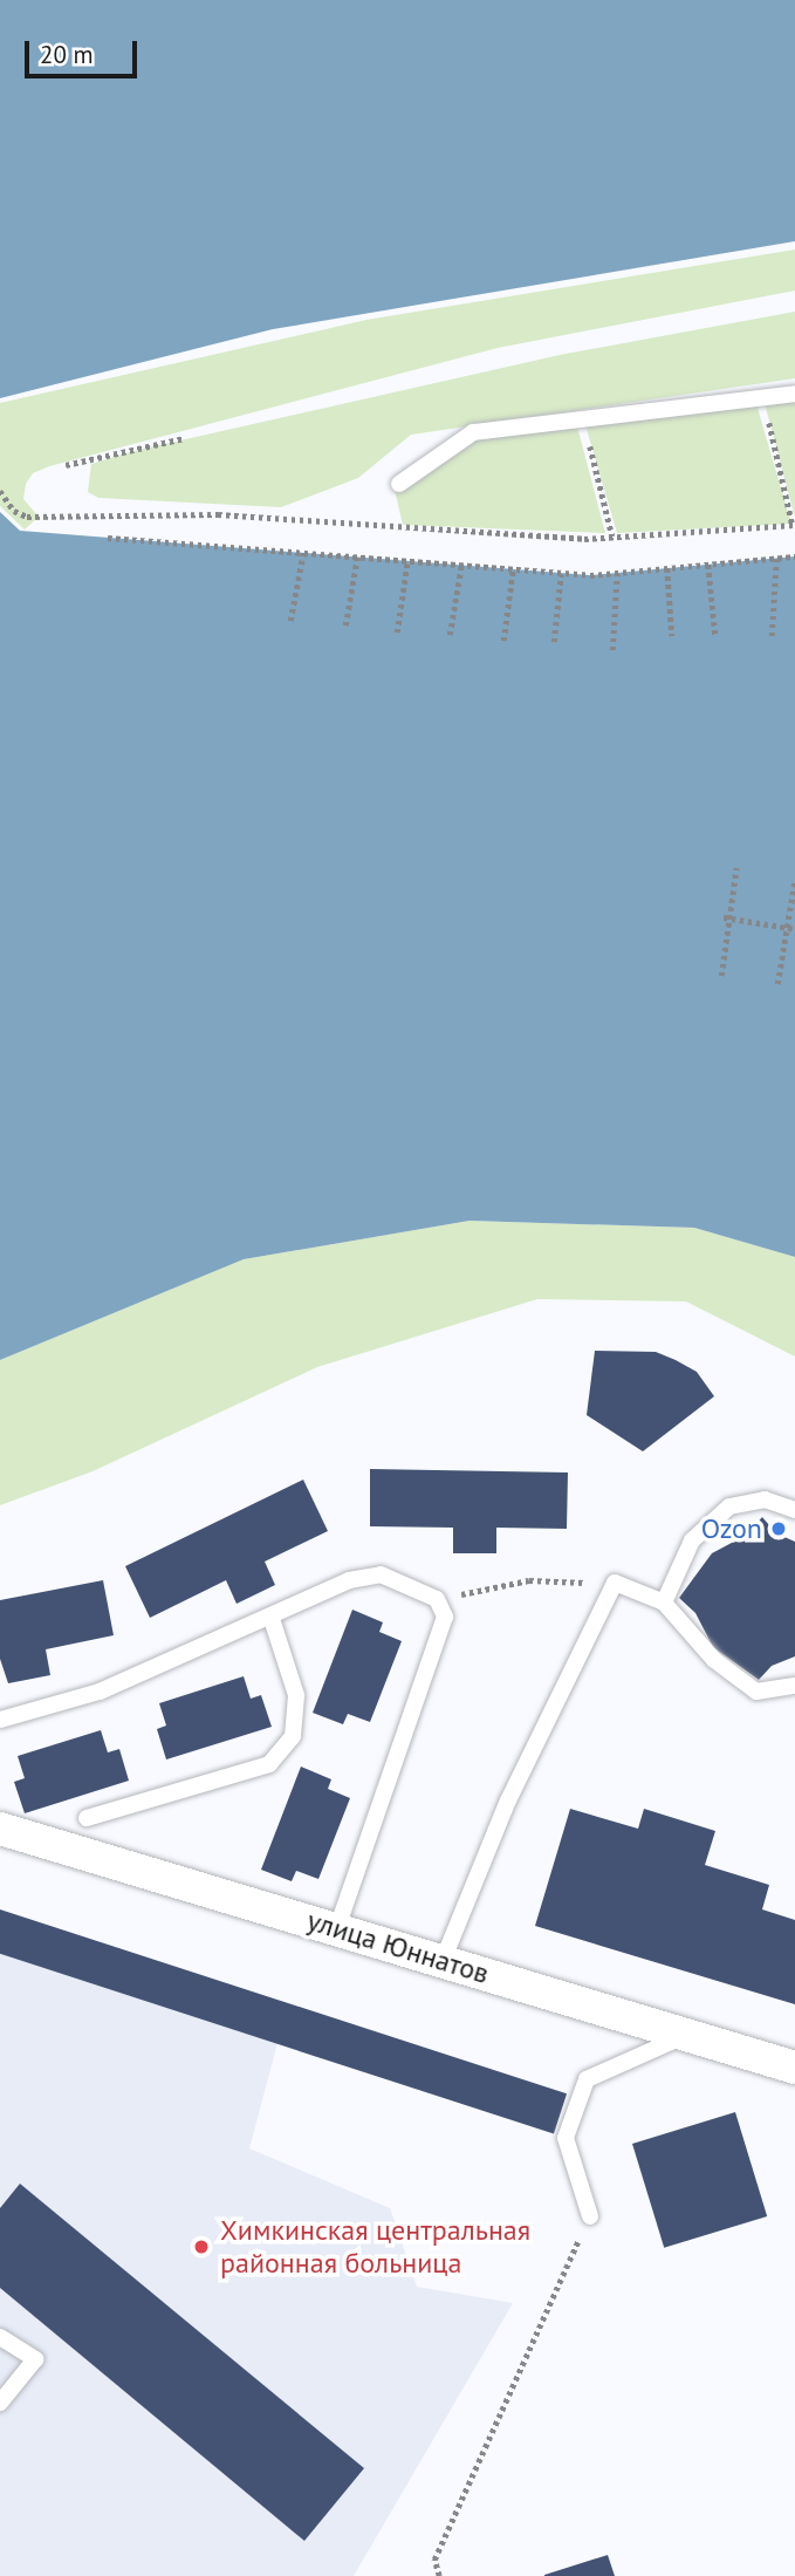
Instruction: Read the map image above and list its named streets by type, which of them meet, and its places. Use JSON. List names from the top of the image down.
{
  "streets": {
    "street": ["улица Юннатов"]
  },
  "places": ["Ozon", "Химкинская центральная районная больница"],
  "scale_bar": "20 m"
}
